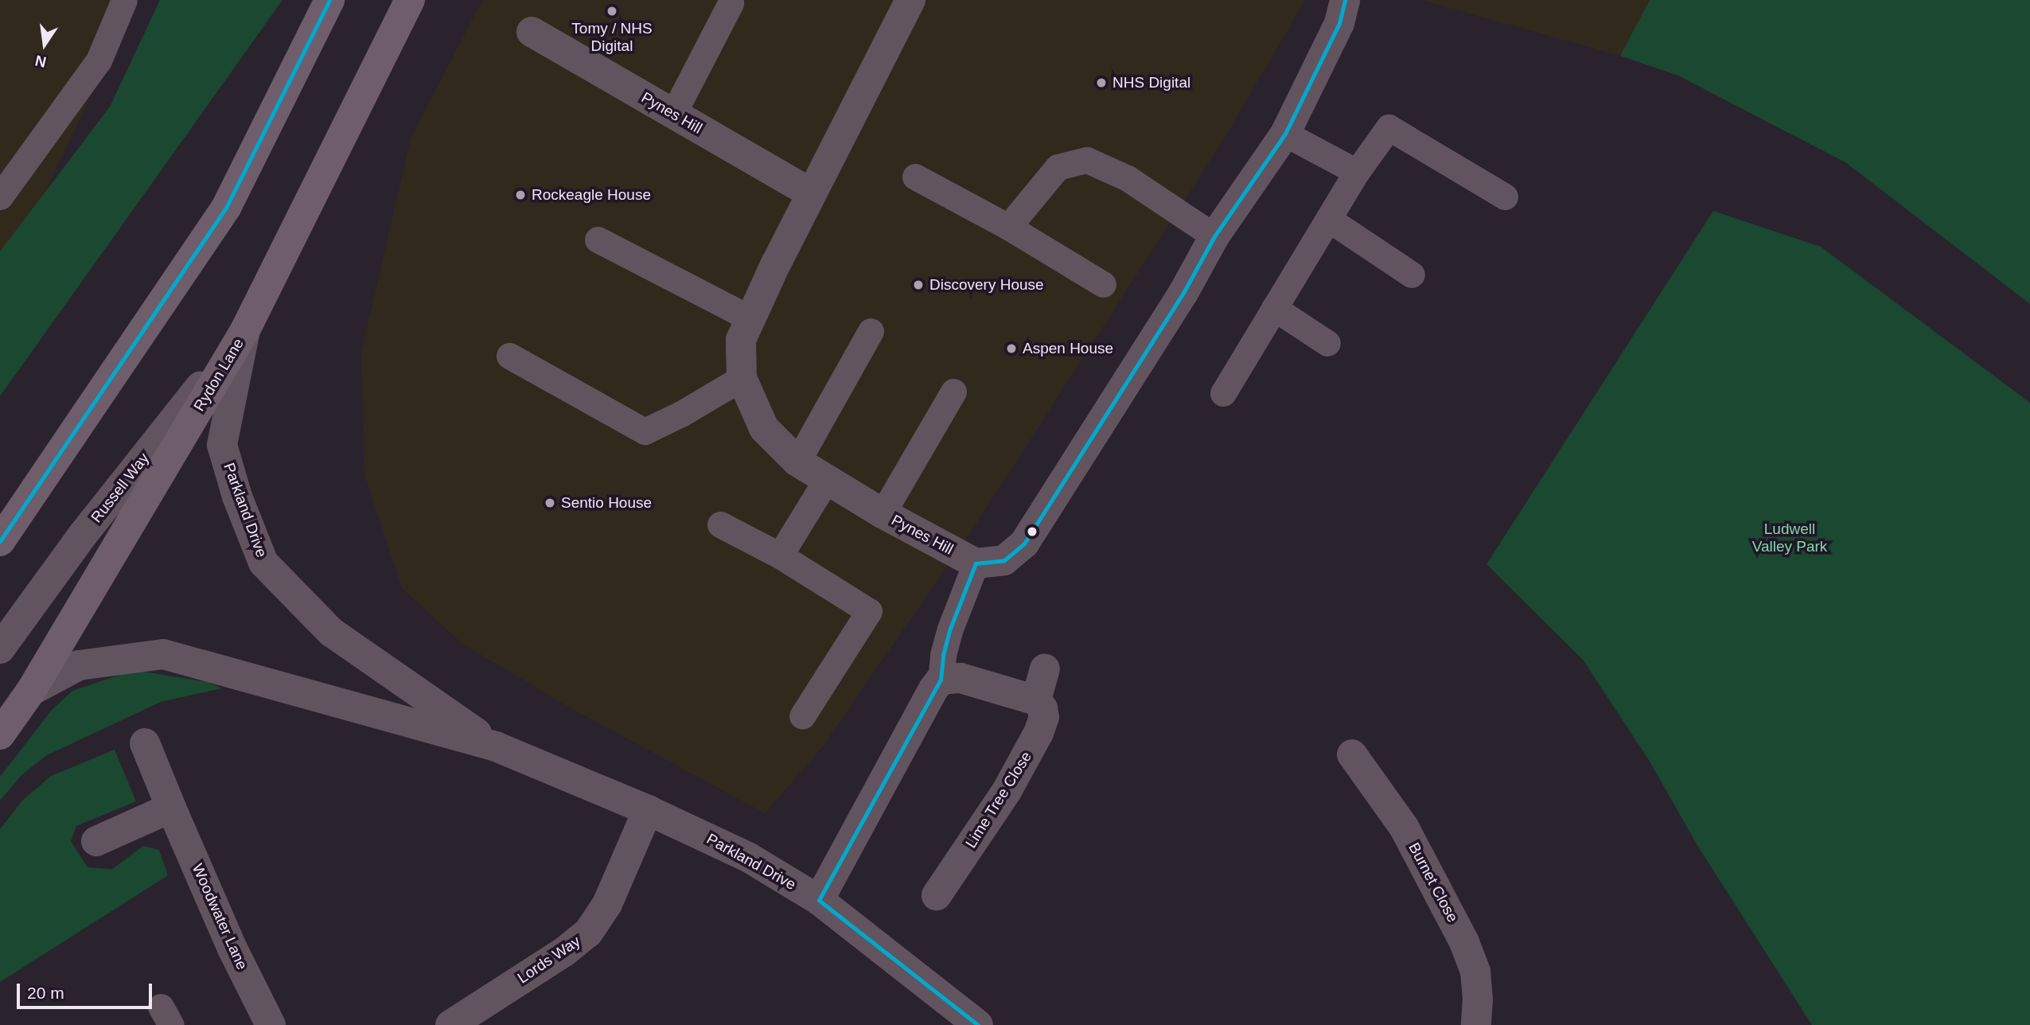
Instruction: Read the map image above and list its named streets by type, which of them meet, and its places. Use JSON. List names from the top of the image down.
{
  "streets": {
    "main road": ["Rydon Lane"],
    "street": [
      "Pynes Hill",
      "Russell Way",
      "Parkland Drive",
      "Lime Tree Close",
      "Burnet Close",
      "Woodwater Lane",
      "Lords Way"
    ]
  },
  "crossings": [
    ["Rydon Lane", "Russell Way"],
    ["Rydon Lane", "Parkland Drive"],
    ["Russell Way", "Parkland Drive"],
    ["Parkland Drive", "Lords Way"]
  ],
  "parks": ["Ludwell Valley Park"],
  "places": [
    "Tomy / NHS Digital",
    "NHS Digital",
    "Rockeagle House",
    "Discovery House",
    "Aspen House",
    "Sentio House"
  ],
  "scale_bar": "20 m",
  "north": "bottom"
}
